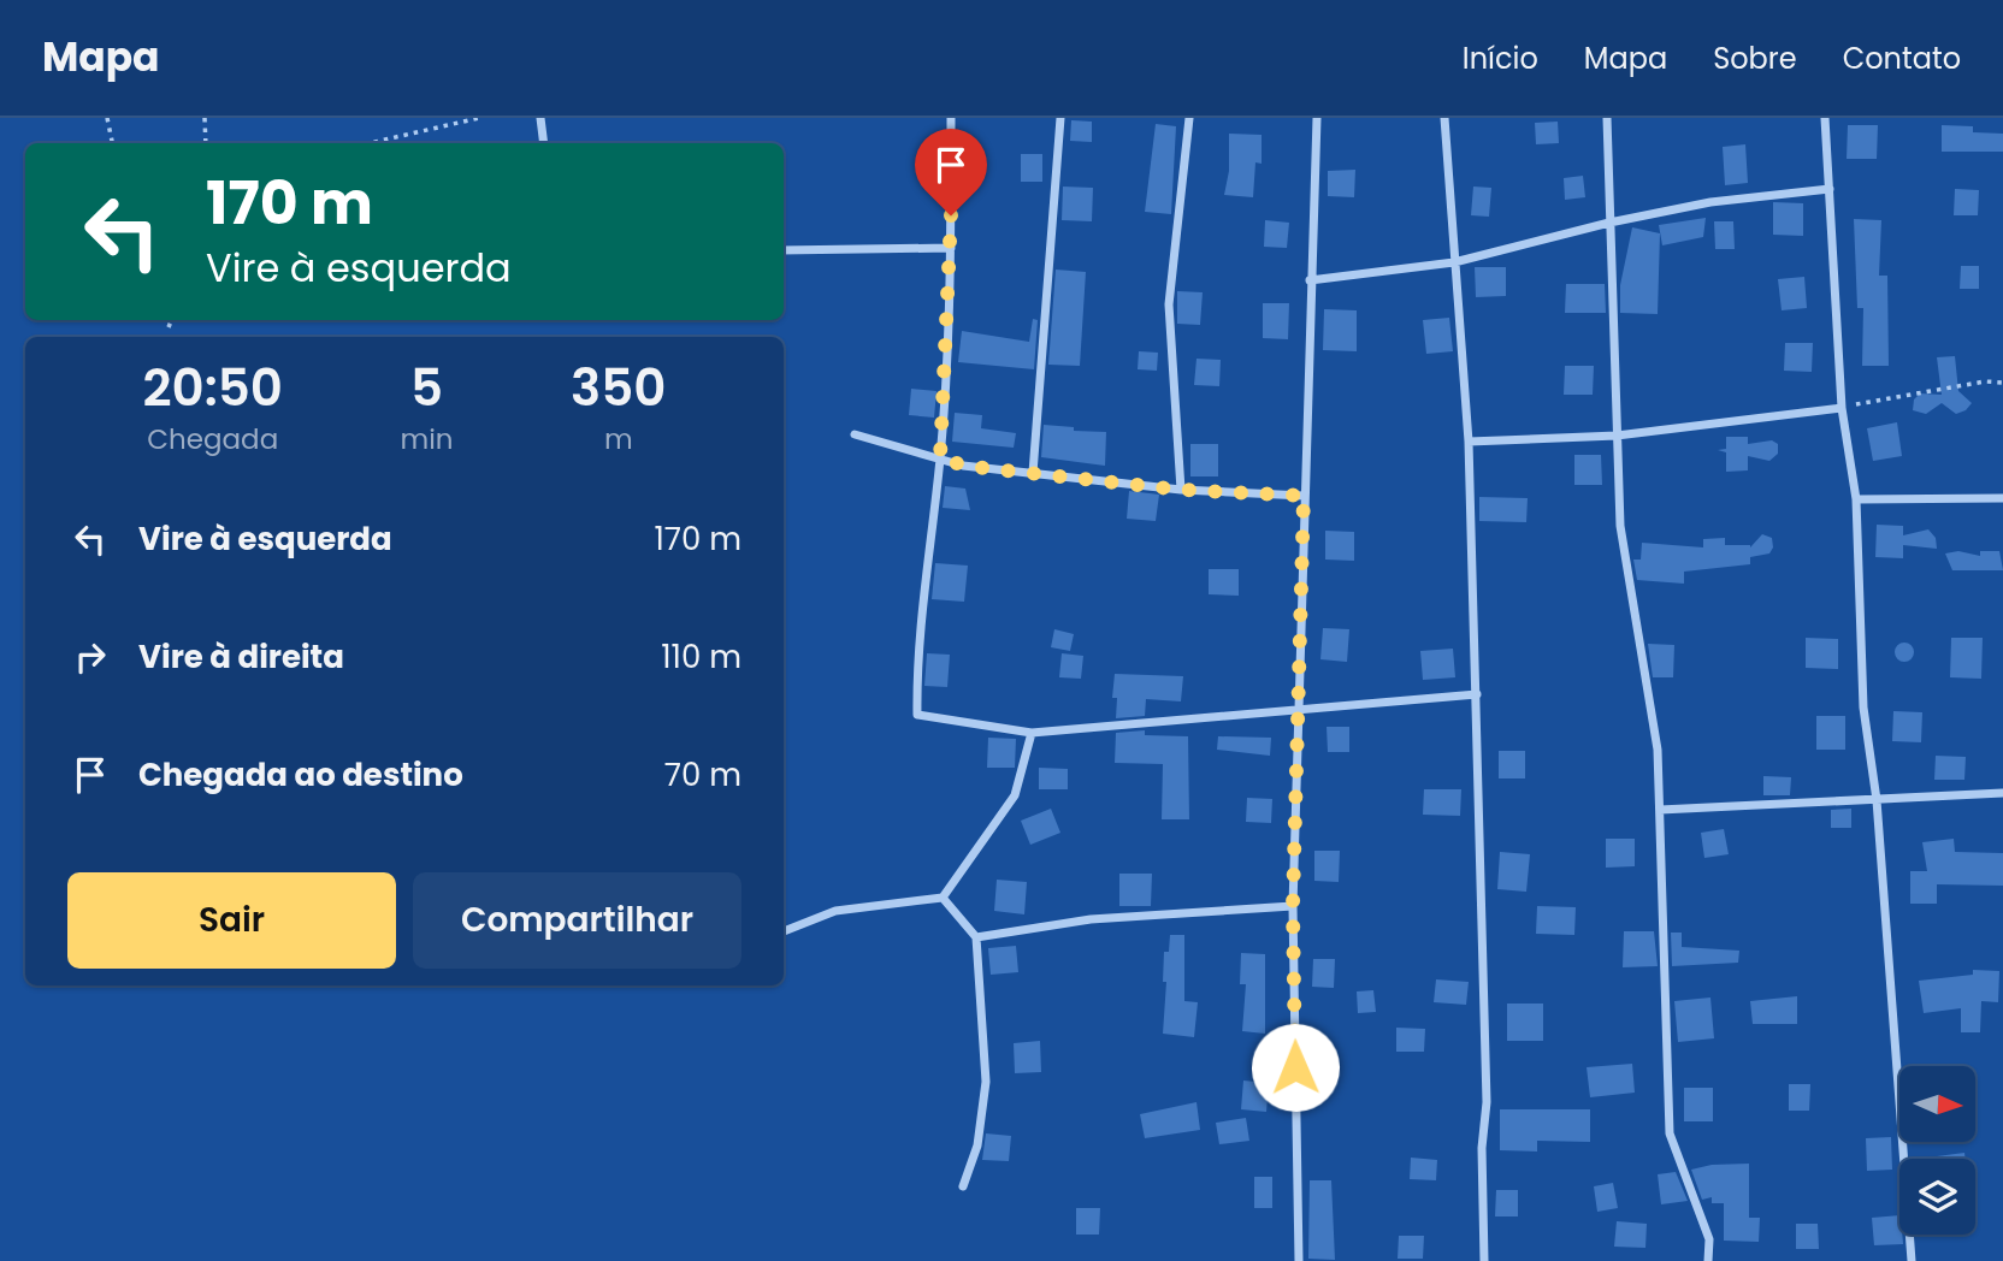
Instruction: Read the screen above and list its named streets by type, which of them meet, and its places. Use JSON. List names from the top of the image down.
{
  "north": "right",
  "page": {
    "header": "Mapa",
    "nav": [
      "Início",
      "Mapa",
      "Sobre",
      "Contato"
    ],
    "turn": ["170 m", "Vire à esquerda"],
    "eta": [
      "20:50",
      "Chegada",
      "5",
      "min",
      "350",
      "m"
    ],
    "list": [
      {
        "name": "Vire à esquerda",
        "value": "170 m"
      },
      {
        "name": "Vire à direita",
        "value": "110 m"
      },
      {
        "name": "Chegada ao destino",
        "value": "70 m"
      }
    ],
    "buttons": ["Sair", "Compartilhar"]
  }
}
